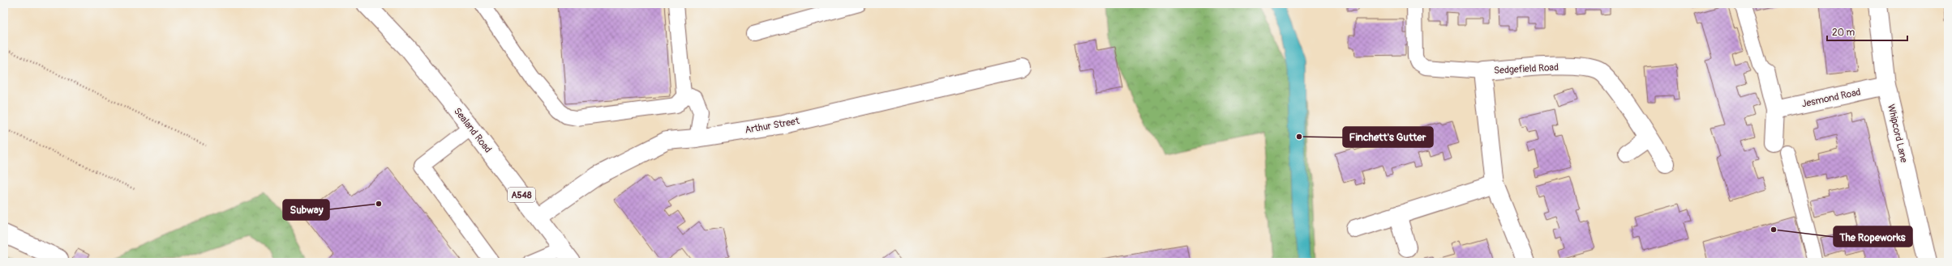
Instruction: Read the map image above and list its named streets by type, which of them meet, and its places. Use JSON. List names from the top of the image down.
{
  "streets": {
    "street": [
      "Sedgefield Road",
      "Jesmond Road",
      "Arthur Street",
      "Sealand Road",
      "Whipcord Lane",
      "A548"
    ]
  },
  "crossings": [
    ["Jesmond Road", "Whipcord Lane"],
    ["Arthur Street", "Sealand Road"]
  ],
  "places": ["Finchett's Gutter", "Subway", "The Ropeworks"],
  "scale_bar": "20 m"
}
